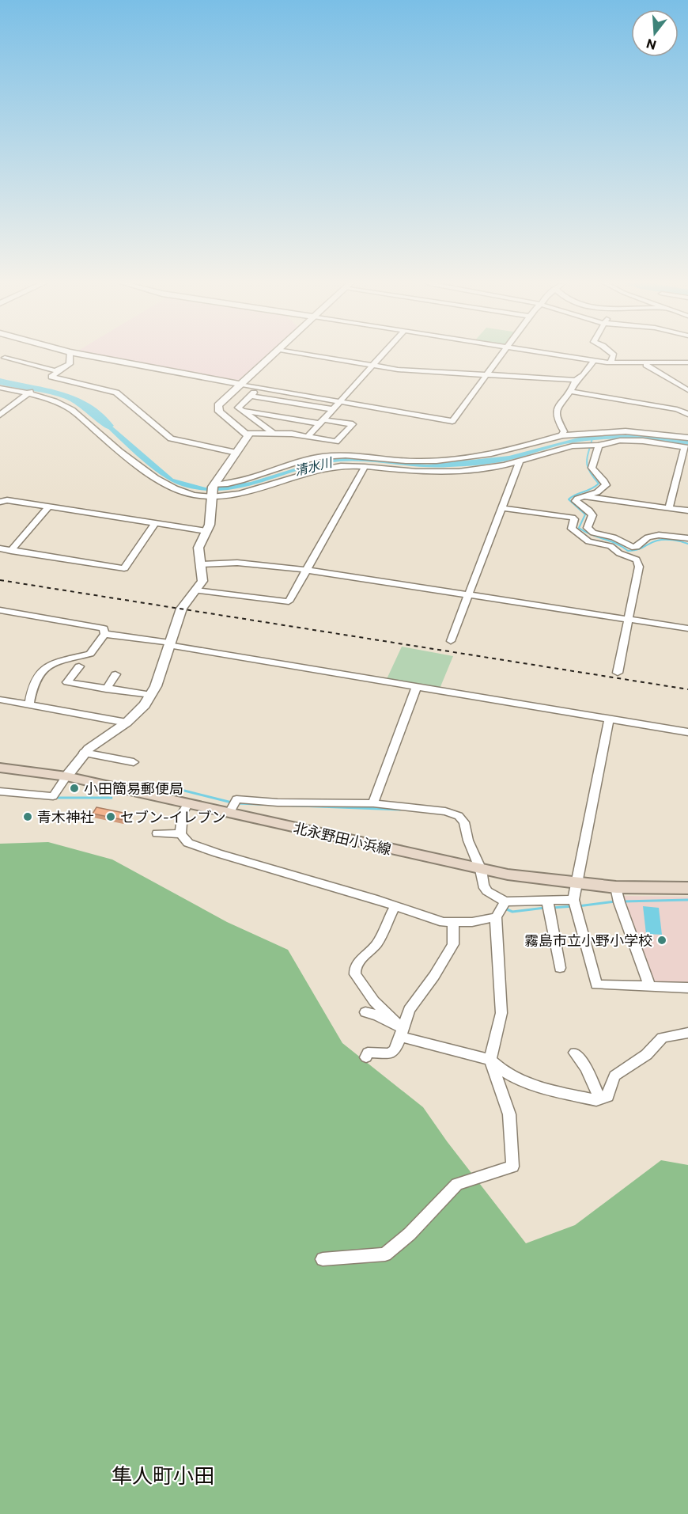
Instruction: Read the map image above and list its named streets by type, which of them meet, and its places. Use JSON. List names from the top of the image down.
{
  "streets": {
    "main road": ["北永野田小浜線"]
  },
  "districts": ["隼人町小田"],
  "water": ["清水川"],
  "places": [
    "小田簡易郵便局",
    "青木神社",
    "セブン-イレブン",
    "霧島市立小野小学校"
  ],
  "north": "bottom"
}
